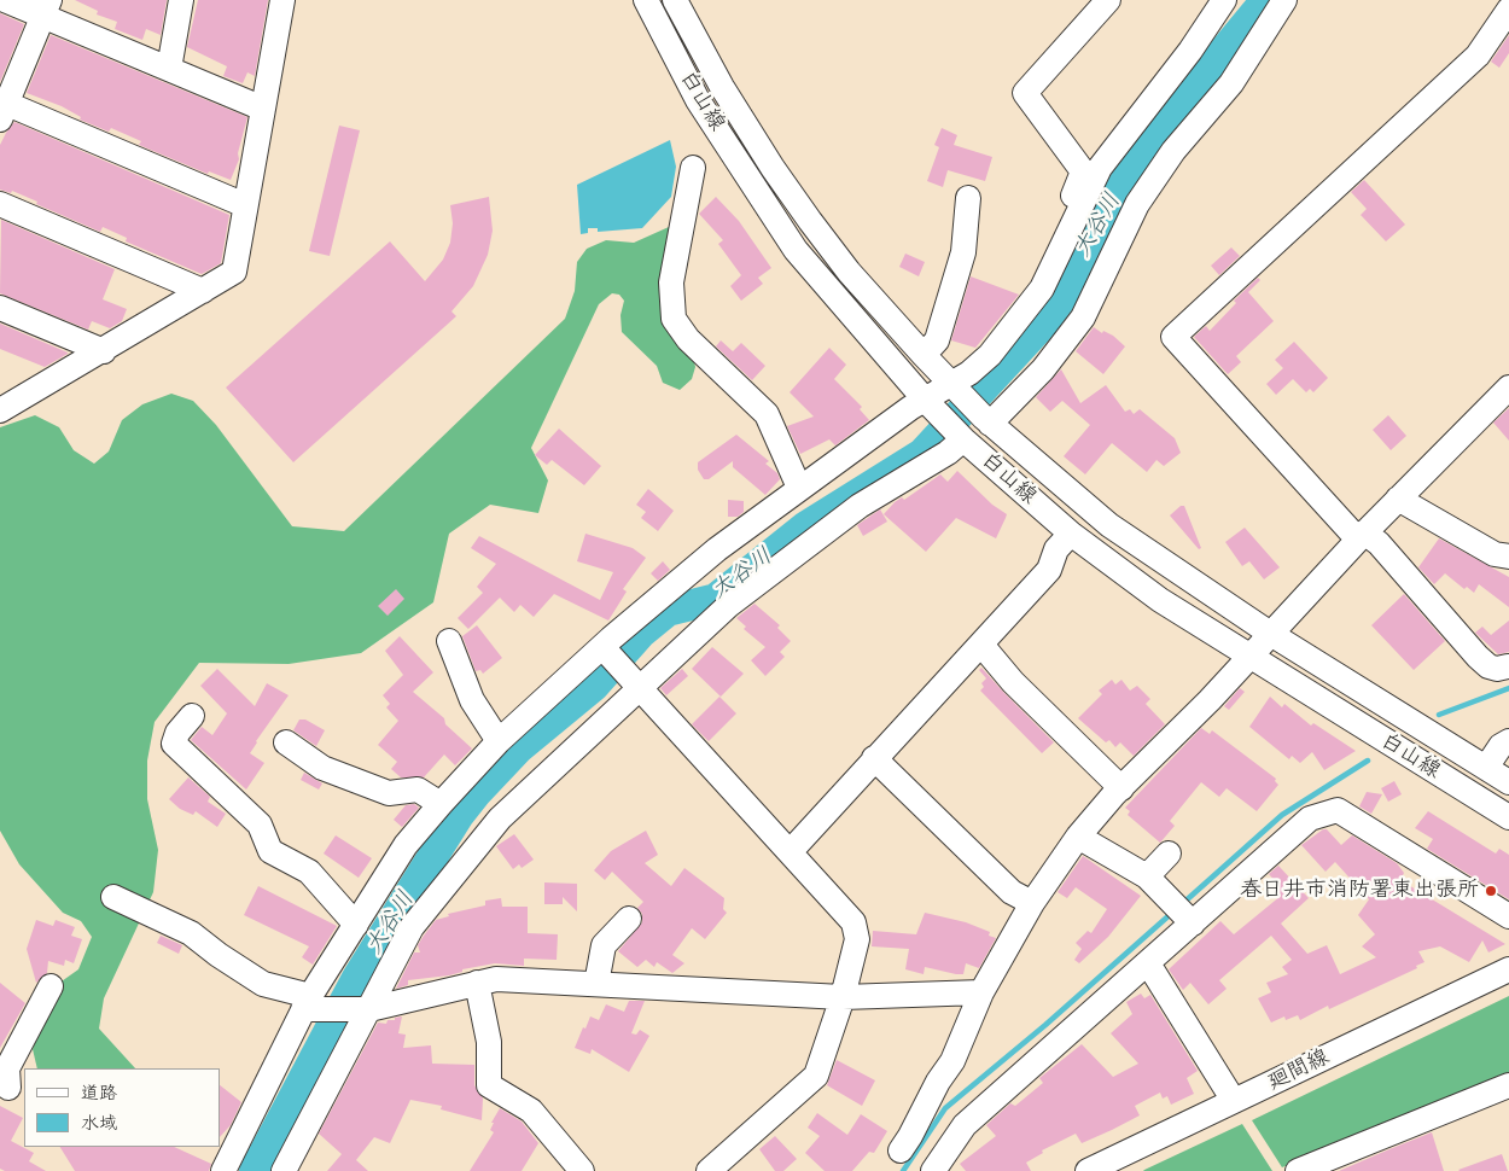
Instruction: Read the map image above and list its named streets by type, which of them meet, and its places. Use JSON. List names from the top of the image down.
{
  "streets": {
    "street": ["白山線", "廻間線"]
  },
  "water": ["大谷川"],
  "places": ["春日井市消防署東出張所"],
  "legend": ["道路", "水域"]
}
